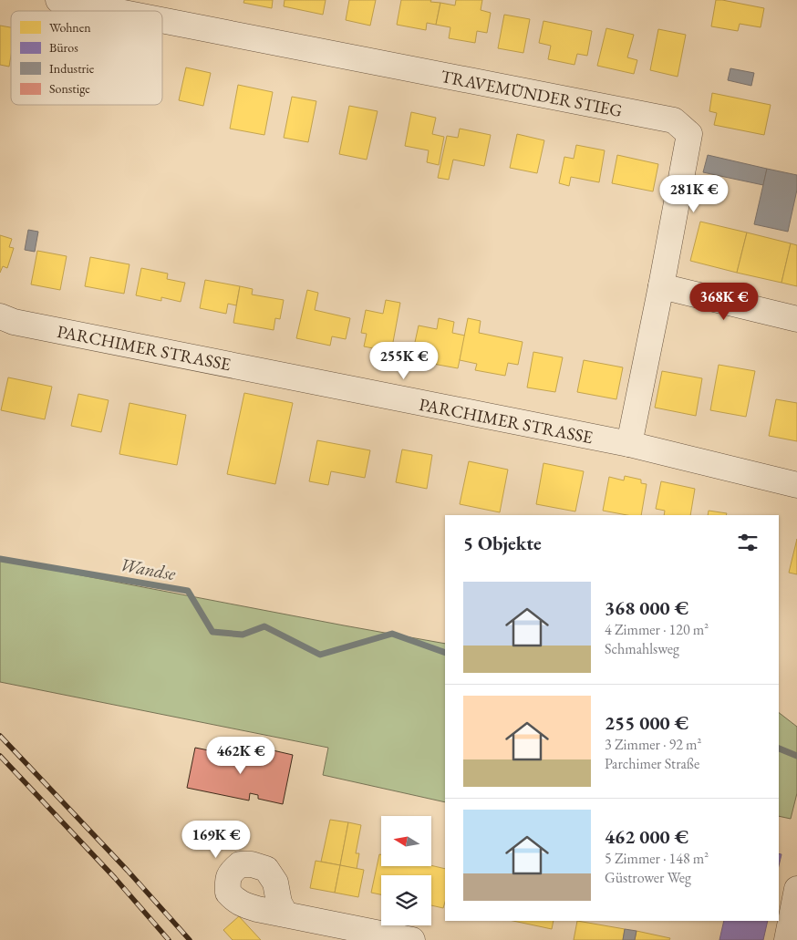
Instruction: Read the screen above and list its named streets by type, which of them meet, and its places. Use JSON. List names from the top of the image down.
{
  "streets": {
    "street": ["TRAVEMÜNDER STIEG", "PARCHIMER STRASSE"]
  },
  "crossings": [
    ["TRAVEMÜNDER STIEG", "PARCHIMER STRASSE"]
  ],
  "water": ["Wandse"],
  "legend": [
    "Wohnen",
    "Büros",
    "Industrie",
    "Sonstige"
  ],
  "north": "left",
  "page": {
    "price": [
      "281K €",
      "368K €",
      "255K €",
      "462K €",
      "169K €"
    ],
    "heading": "5 Objekte",
    "list": [
      {
        "name": "368 000 €",
        "note": "4 Zimmer · 120 m² · Schmahlsweg"
      },
      {
        "name": "255 000 €",
        "note": "3 Zimmer · 92 m² · Parchimer Straße"
      },
      {
        "name": "462 000 €",
        "note": "5 Zimmer · 148 m² · Güstrower Weg"
      }
    ]
  }
}
